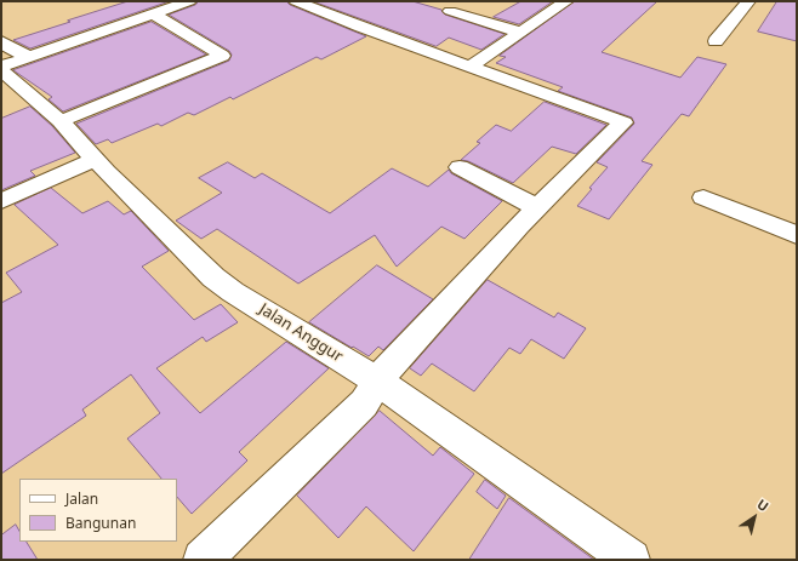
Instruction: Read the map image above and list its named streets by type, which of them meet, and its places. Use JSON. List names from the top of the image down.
{
  "streets": {
    "street": ["Jalan Anggur"]
  },
  "legend": ["Jalan", "Bangunan"],
  "north": "top right"
}
